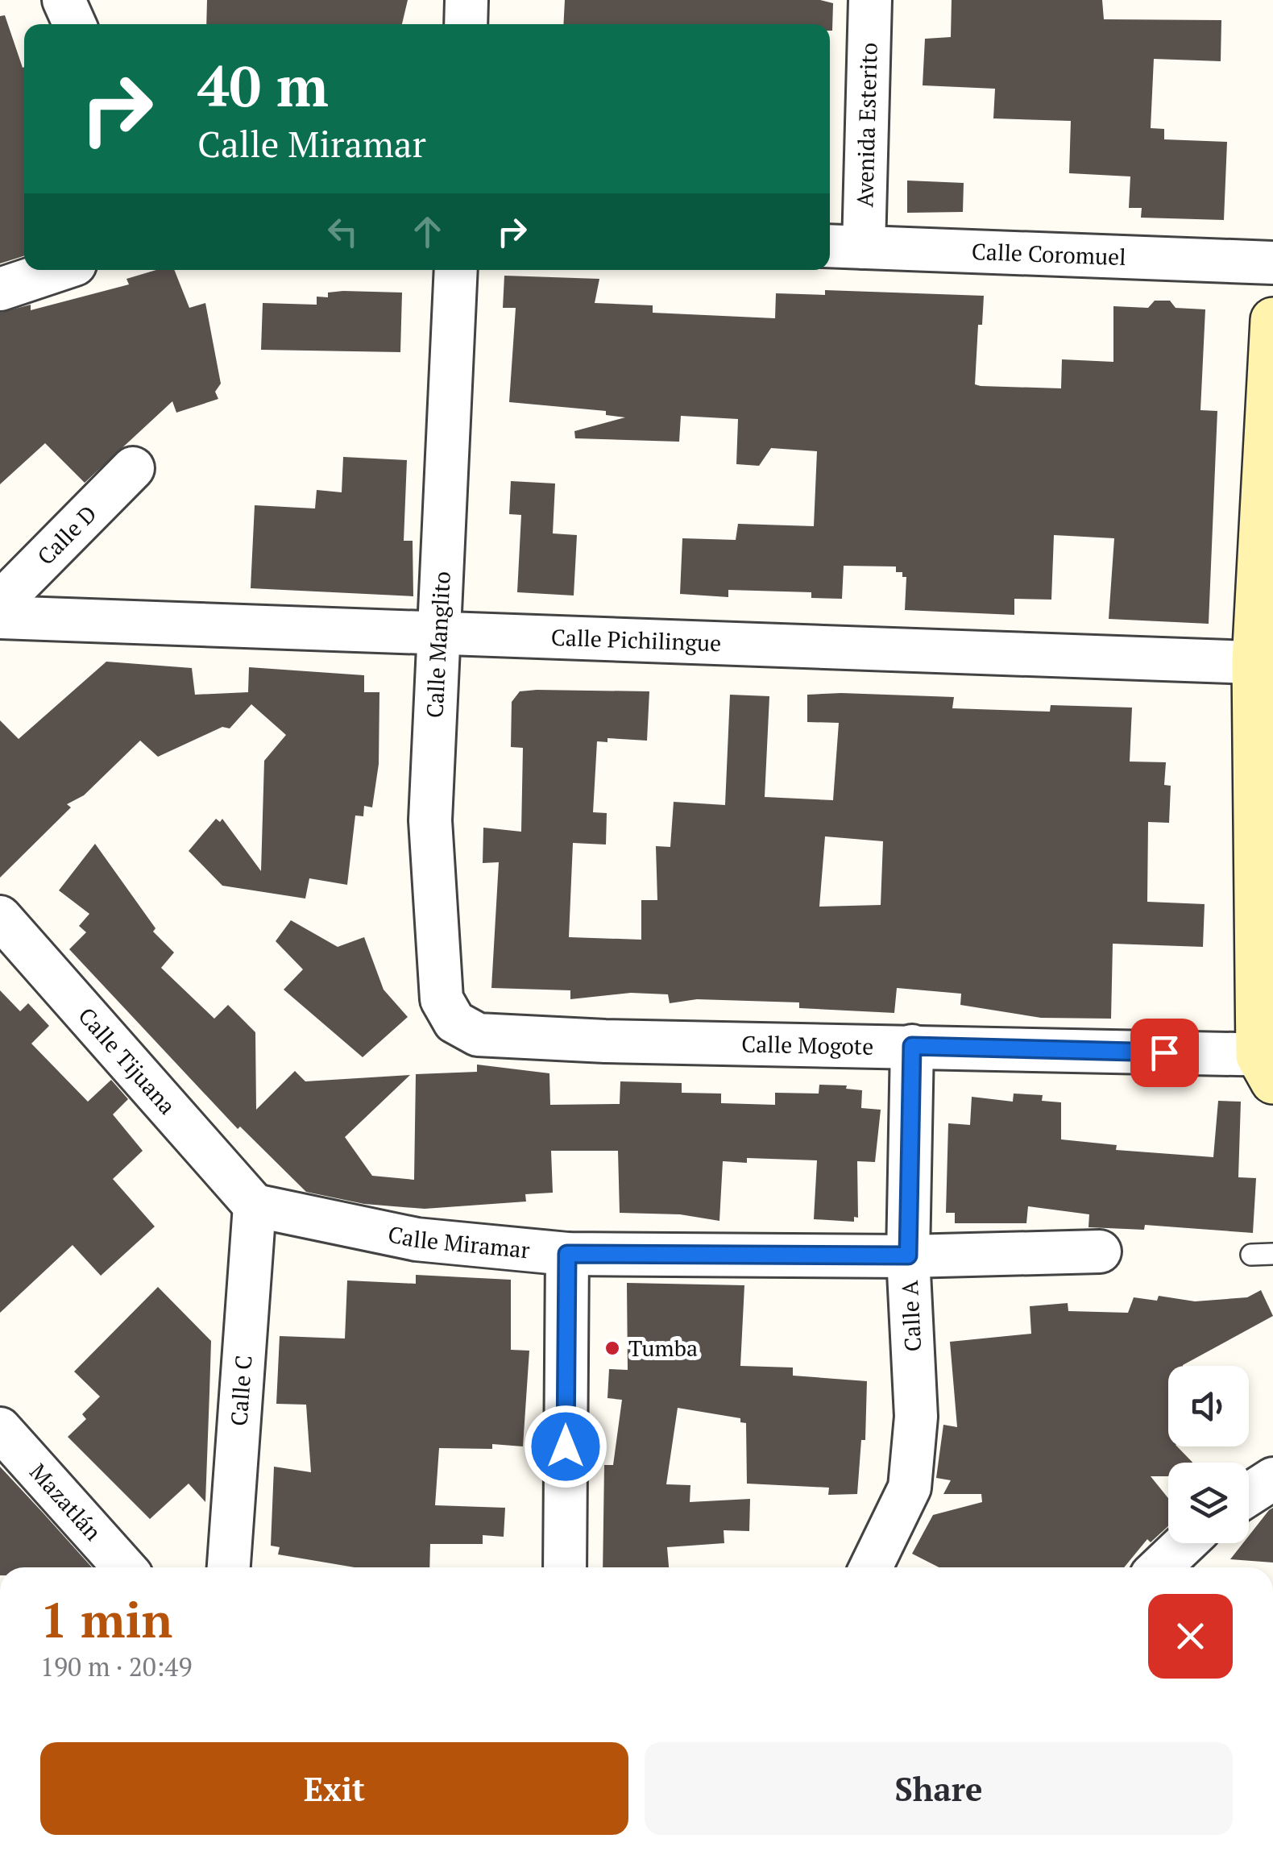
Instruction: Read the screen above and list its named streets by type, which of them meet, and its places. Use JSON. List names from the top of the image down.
{
  "streets": {
    "street": [
      "Avenida Esterito",
      "Calle Coromuel",
      "Calle D",
      "Calle Pichilingue",
      "Calle Manglito",
      "Calle Mogote",
      "Calle Tijuana",
      "Calle Miramar",
      "Calle A",
      "Calle C",
      "Mazatlán"
    ]
  },
  "crossings": [
    ["Avenida Esterito", "Calle Coromuel"],
    ["Calle Pichilingue", "Calle Manglito"],
    ["Calle Manglito", "Calle Mogote"],
    ["Calle Mogote", "Calle A"],
    ["Calle Tijuana", "Calle Miramar"],
    ["Calle Tijuana", "Calle C"],
    ["Calle Miramar", "Calle A"],
    ["Calle Miramar", "Calle C"]
  ],
  "places": ["Tumba"],
  "page": {
    "turn": ["40 m", "Calle Miramar"],
    "heading": ["1 min", "190 m · 20:49"],
    "buttons": ["Exit", "Share"]
  }
}
